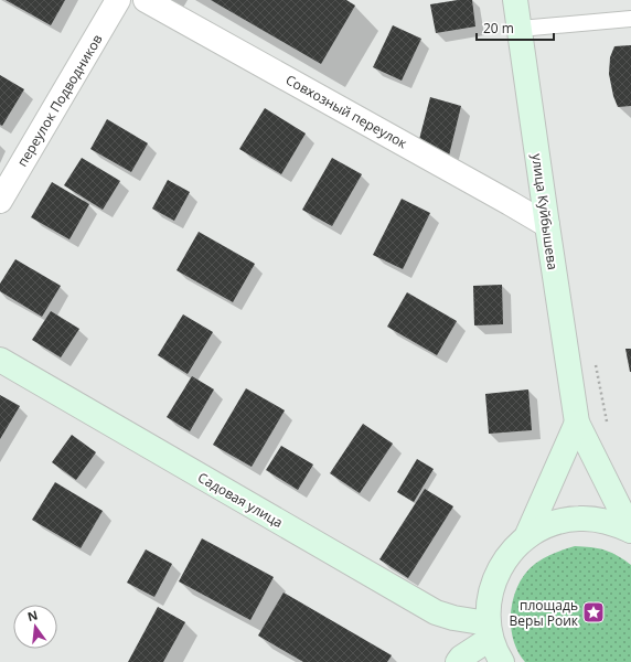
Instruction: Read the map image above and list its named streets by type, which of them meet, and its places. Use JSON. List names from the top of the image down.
{
  "streets": {
    "main road": ["улица Куйбышева", "Садовая улица"],
    "street": ["переулок Подводников", "Совхозный переулок"]
  },
  "crossings": [
    ["Совхозный переулок", "улица Куйбышева"]
  ],
  "places": {
    "place": ["площадь Веры Роик"]
  },
  "scale_bar": "20 m",
  "north": "top"
}
